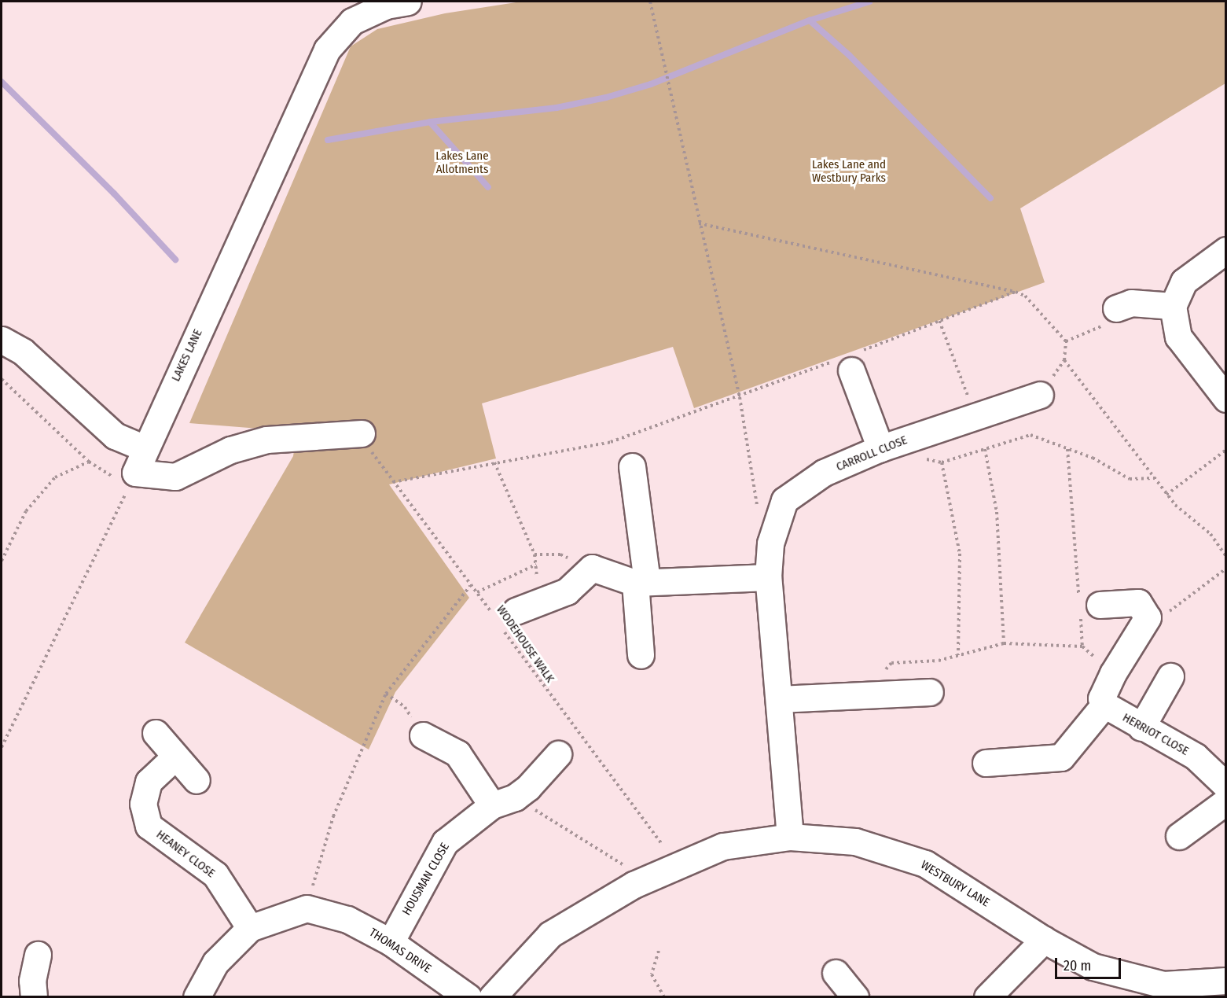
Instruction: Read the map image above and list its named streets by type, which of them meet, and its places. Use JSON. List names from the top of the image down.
{
  "streets": {
    "street": [
      "LAKES LANE",
      "CARROLL CLOSE",
      "HERRIOT CLOSE",
      "HEANEY CLOSE",
      "HOUSMAN CLOSE",
      "WESTBURY LANE",
      "THOMAS DRIVE"
    ],
    "path": ["WODEHOUSE WALK"]
  },
  "crossings": [
    ["CARROLL CLOSE", "WESTBURY LANE"],
    ["WODEHOUSE WALK", "WESTBURY LANE"],
    ["HOUSMAN CLOSE", "THOMAS DRIVE"]
  ],
  "parks": ["Lakes Lane Allotments", "Lakes Lane and Westbury Parks"],
  "scale_bar": "20 m"
}
